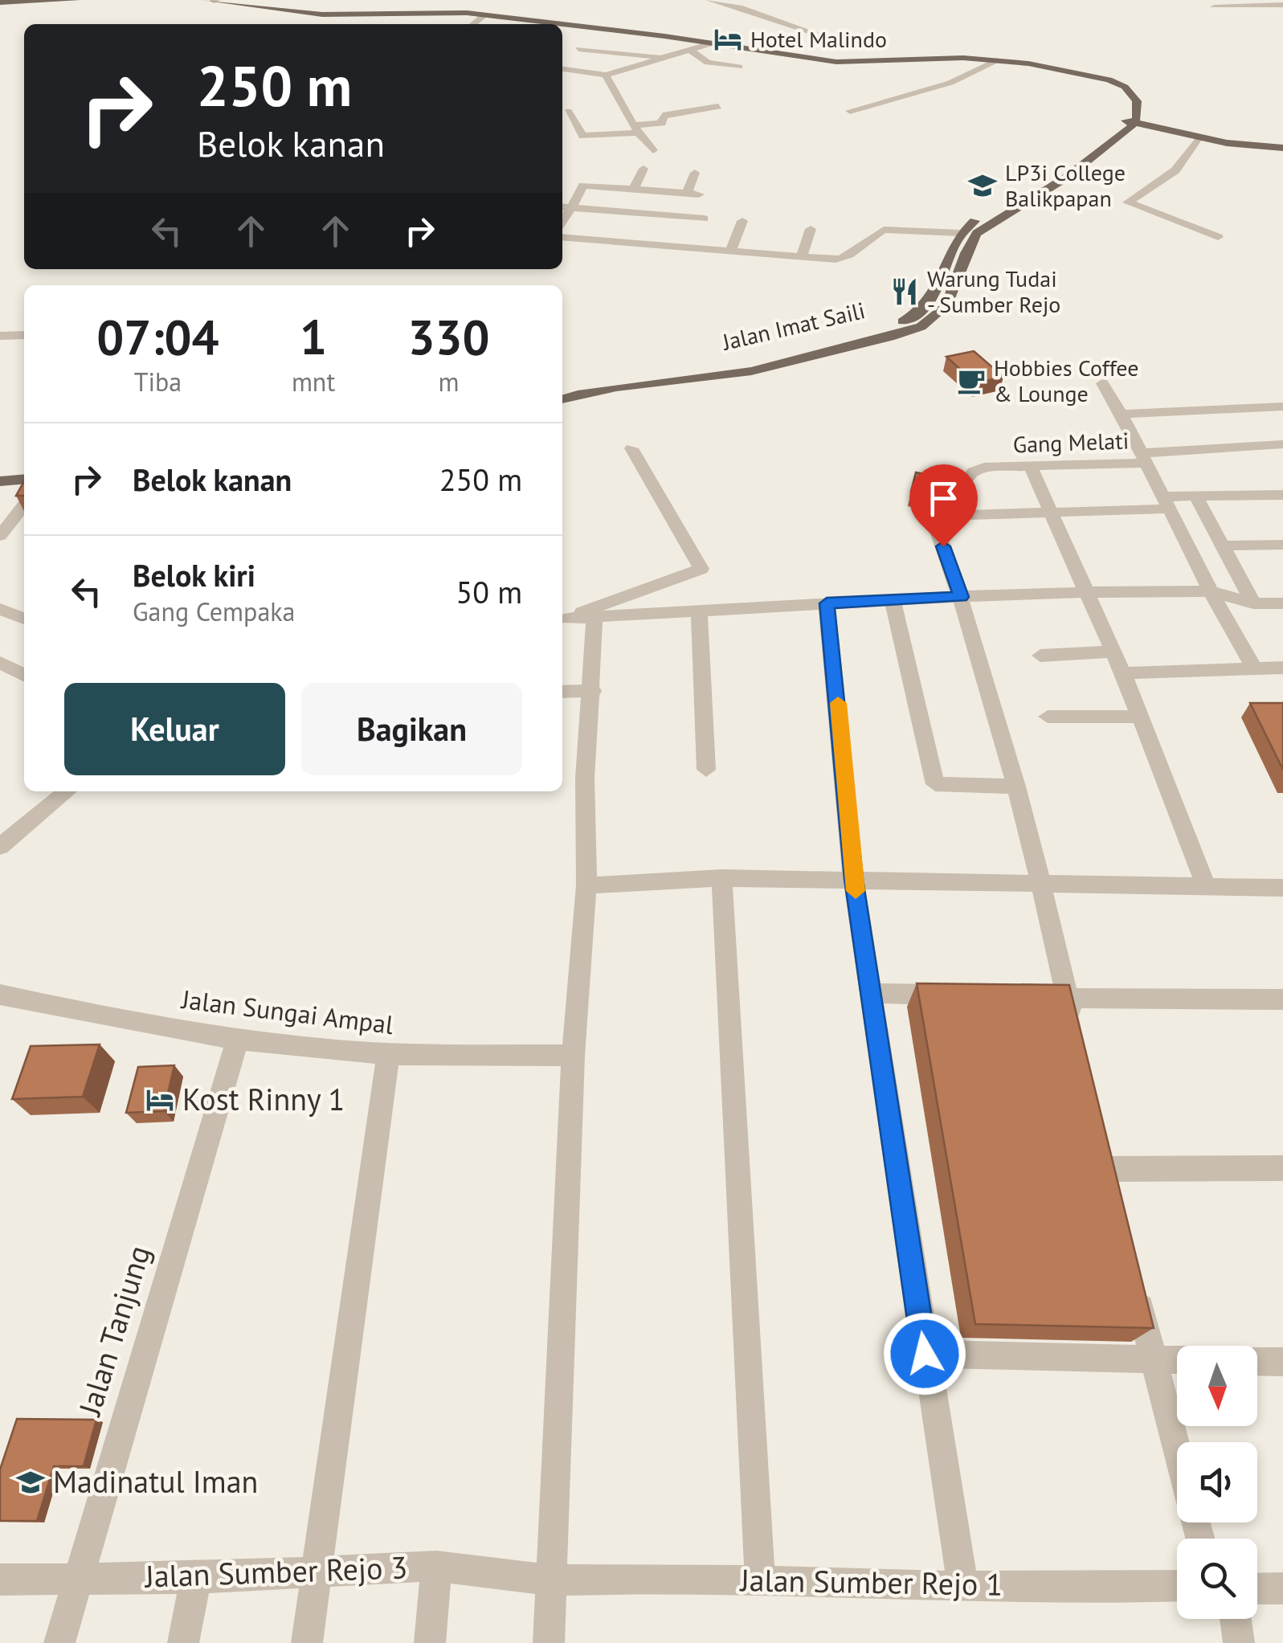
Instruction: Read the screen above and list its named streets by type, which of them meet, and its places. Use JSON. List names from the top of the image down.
{
  "streets": {
    "main road": ["Jalan Imat Saili"],
    "street": [
      "Gang Melati",
      "Jalan Sungai Ampal",
      "Jalan Tanjung",
      "Jalan Sumber Rejo 3",
      "Jalan Sumber Rejo 1"
    ]
  },
  "crossings": [
    ["Jalan Sungai Ampal", "Jalan Tanjung"],
    ["Jalan Tanjung", "Jalan Sumber Rejo 3"],
    ["Jalan Sumber Rejo 3", "Jalan Sumber Rejo 1"]
  ],
  "places": {
    "hotel": ["Hotel Malindo", "Kost Rinny 1"],
    "school or university": ["LP3i College Balikpapan", "Madinatul Iman"],
    "restaurant": ["Warung Tudai - Sumber Rejo"],
    "cafe": ["Hobbies Coffee & Lounge"]
  },
  "north": "bottom",
  "page": {
    "turn": ["250 m", "Belok kanan"],
    "eta": [
      "07:04",
      "Tiba",
      "1",
      "mnt",
      "330",
      "m"
    ],
    "list": [
      {
        "name": "Belok kanan",
        "value": "250 m"
      },
      {
        "name": "Belok kiri",
        "note": "Gang Cempaka",
        "value": "50 m"
      }
    ],
    "buttons": ["Keluar", "Bagikan"]
  }
}
